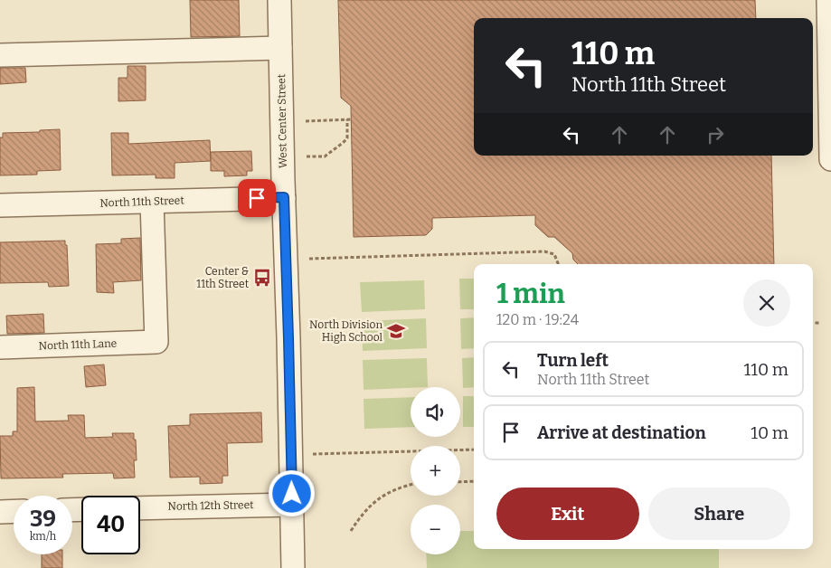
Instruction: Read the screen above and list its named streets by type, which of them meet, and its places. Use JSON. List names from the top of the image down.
{
  "streets": {
    "street": [
      "West Center Street",
      "North 11th Street",
      "North 11th Lane",
      "North 12th Street"
    ]
  },
  "crossings": [
    ["West Center Street", "North 11th Street"],
    ["West Center Street", "North 12th Street"],
    ["North 11th Street", "North 11th Lane"]
  ],
  "places": {
    "bus stop": ["Center & 11th Street"],
    "school or university": ["North Division High School"]
  },
  "page": {
    "turn": ["110 m", "North 11th Street"],
    "heading": ["1 min", "120 m · 19:24"],
    "list": [
      {
        "name": "Turn left",
        "note": "North 11th Street",
        "value": "110 m"
      },
      {
        "name": "Arrive at destination",
        "value": "10 m"
      }
    ],
    "map_buttons": ["+", "−"],
    "buttons": ["Exit", "Share"],
    "speed": "39 km/h",
    "limit": "40"
  }
}
